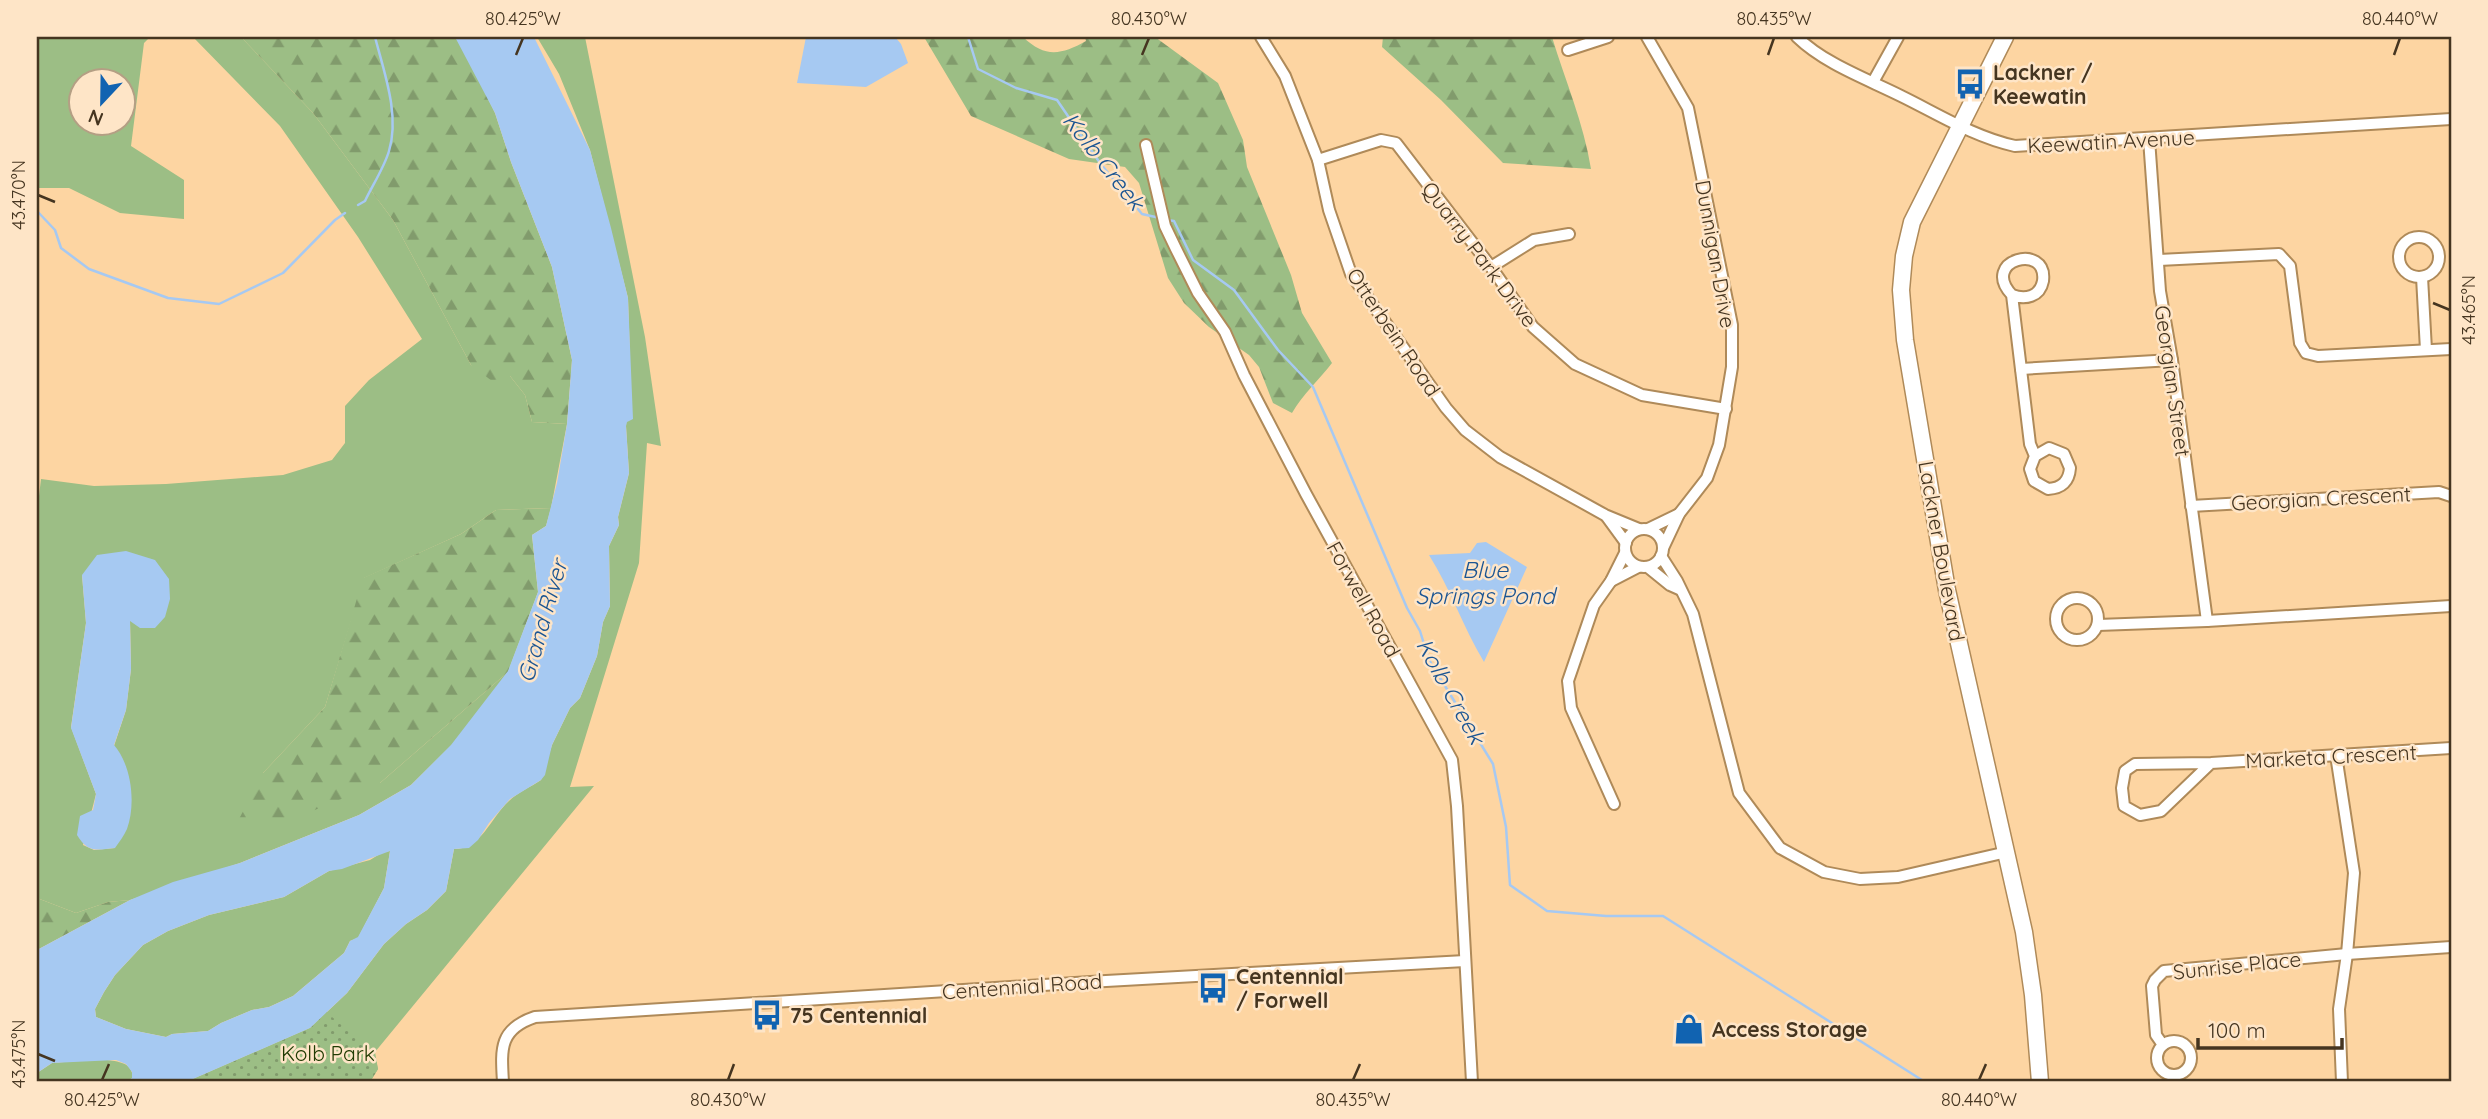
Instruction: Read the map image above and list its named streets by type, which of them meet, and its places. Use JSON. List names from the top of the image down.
{
  "streets": {
    "main road": ["Lackner Boulevard"],
    "street": [
      "Keewatin Avenue",
      "Quarry Park Drive",
      "Dunnigan Drive",
      "Otterbein Road",
      "Georgian Street",
      "Georgian Crescent",
      "Forwell Road",
      "Marketa Crescent",
      "Sunrise Place",
      "Centennial Road"
    ]
  },
  "crossings": [
    ["Keewatin Avenue", "Georgian Street"],
    ["Keewatin Avenue", "Lackner Boulevard"],
    ["Quarry Park Drive", "Dunnigan Drive"],
    ["Quarry Park Drive", "Otterbein Road"],
    ["Dunnigan Drive", "Otterbein Road"],
    ["Otterbein Road", "Lackner Boulevard"],
    ["Georgian Street", "Georgian Crescent"],
    ["Forwell Road", "Centennial Road"]
  ],
  "water": ["Kolb Creek", "Blue Springs Pond", "Grand River"],
  "parks": ["Kolb Park"],
  "places": {
    "bus stop": ["Lackner / Keewatin", "Centennial / Forwell", "75 Centennial"],
    "shop": ["Access Storage"]
  },
  "scale_bar": "100 m",
  "north": "bottom",
  "coordinates": [
    "80.425°W",
    "80.430°W",
    "80.435°W",
    "80.440°W",
    "43.470°N",
    "43.465°N",
    "43.475°N"
  ]
}
